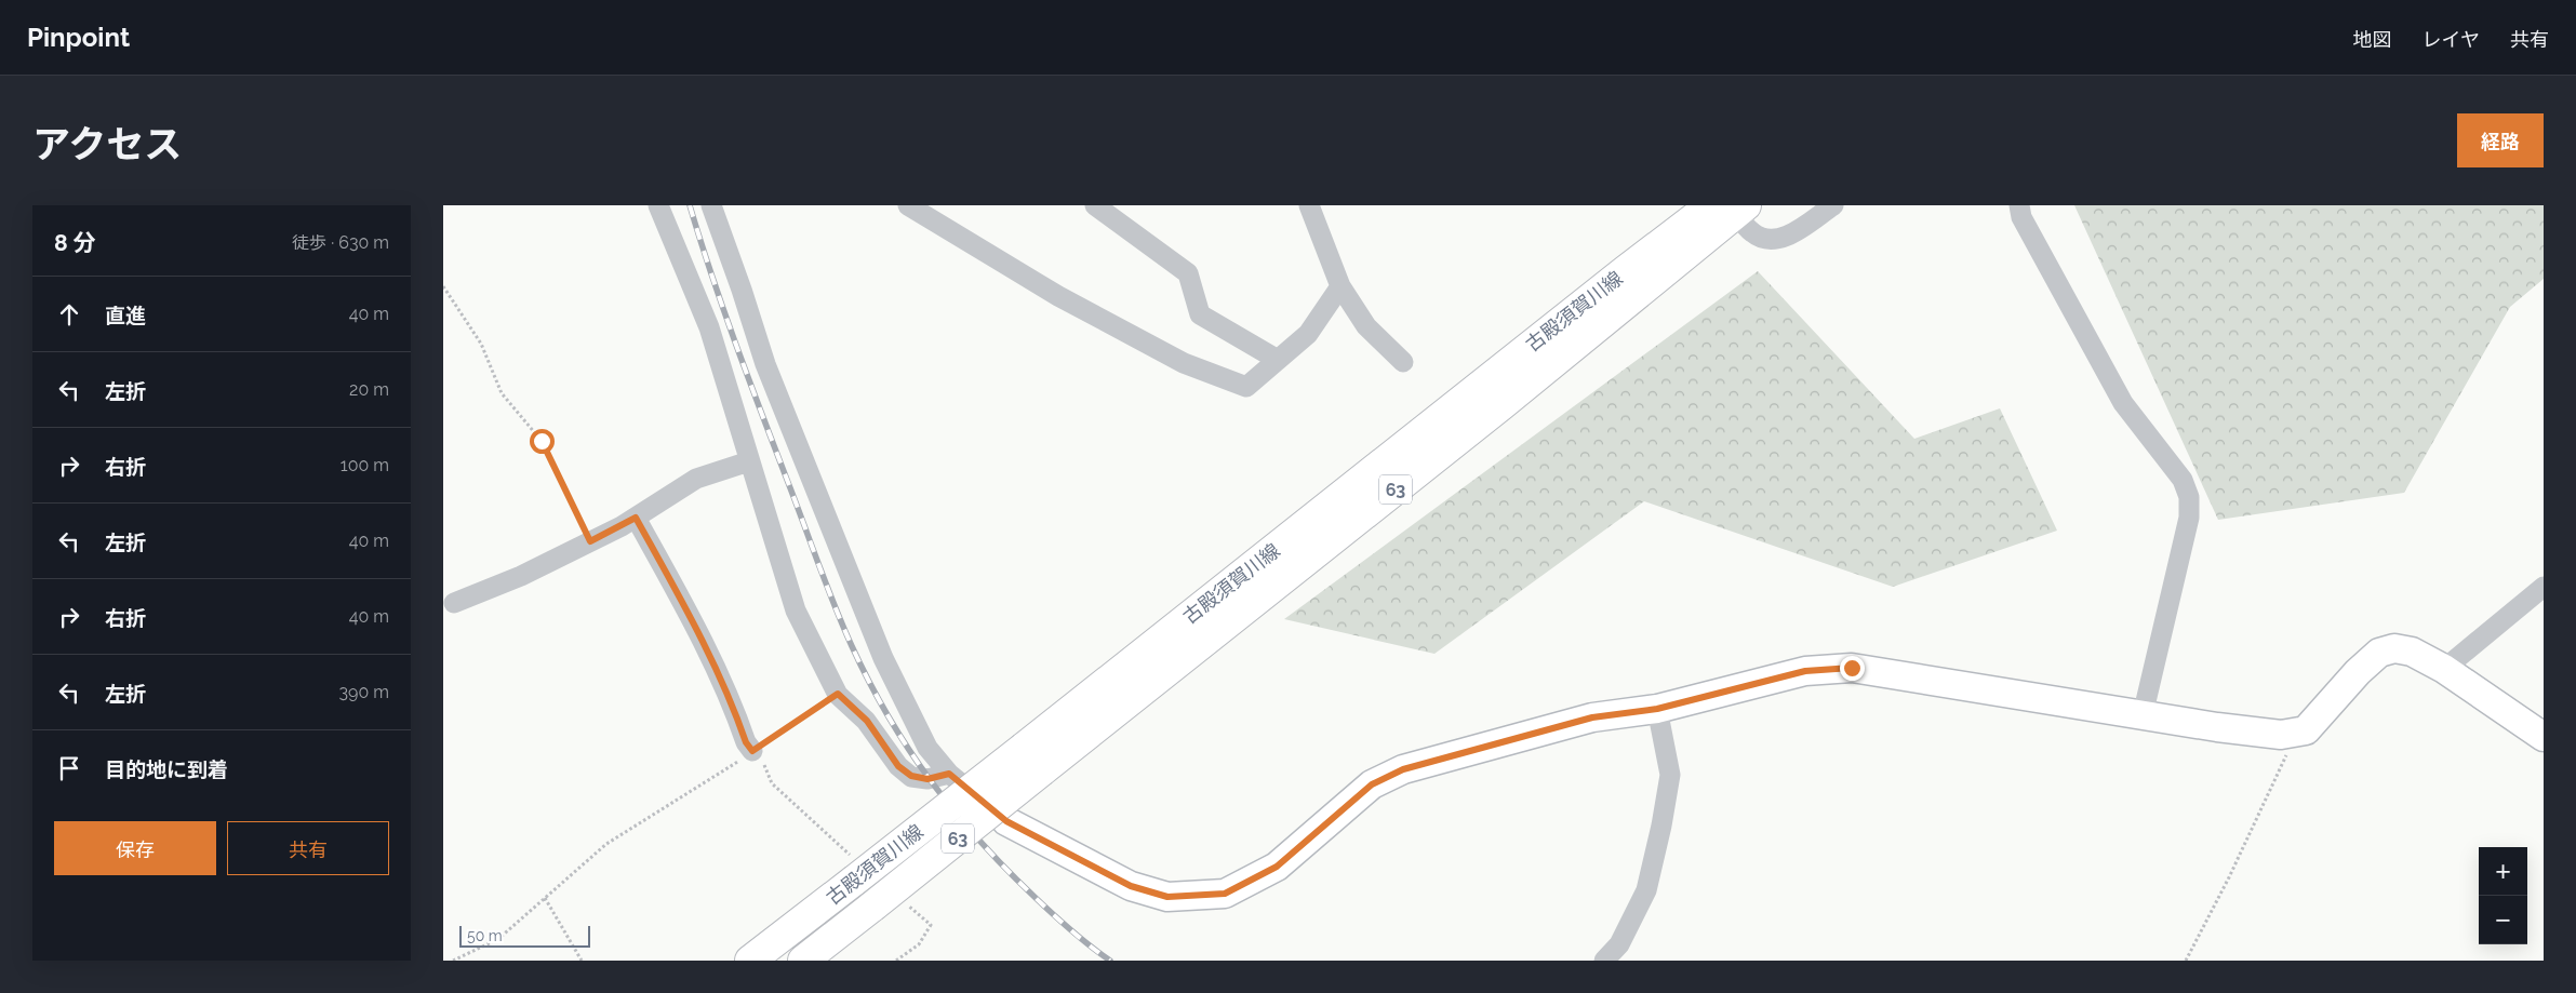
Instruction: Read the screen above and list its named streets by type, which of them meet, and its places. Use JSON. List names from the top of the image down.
{
  "streets": {
    "main road": ["古殿須賀川線", "63"]
  },
  "scale_bar": "50 m",
  "page": {
    "header": "Pinpoint",
    "nav": ["地図", "レイヤ", "共有"],
    "title": "アクセス",
    "buttons": [
      "経路",
      ["保存", "共有"]
    ],
    "heading": ["8 分", "徒歩 · 630 m"],
    "list": [
      ["直進", "40 m"],
      ["左折", "20 m"],
      ["右折", "100 m"],
      ["左折", "40 m"],
      ["右折", "40 m"],
      ["左折", "390 m"],
      "目的地に到着"
    ],
    "map_buttons": ["+", "−"],
    "scale": "50 m"
  }
}
